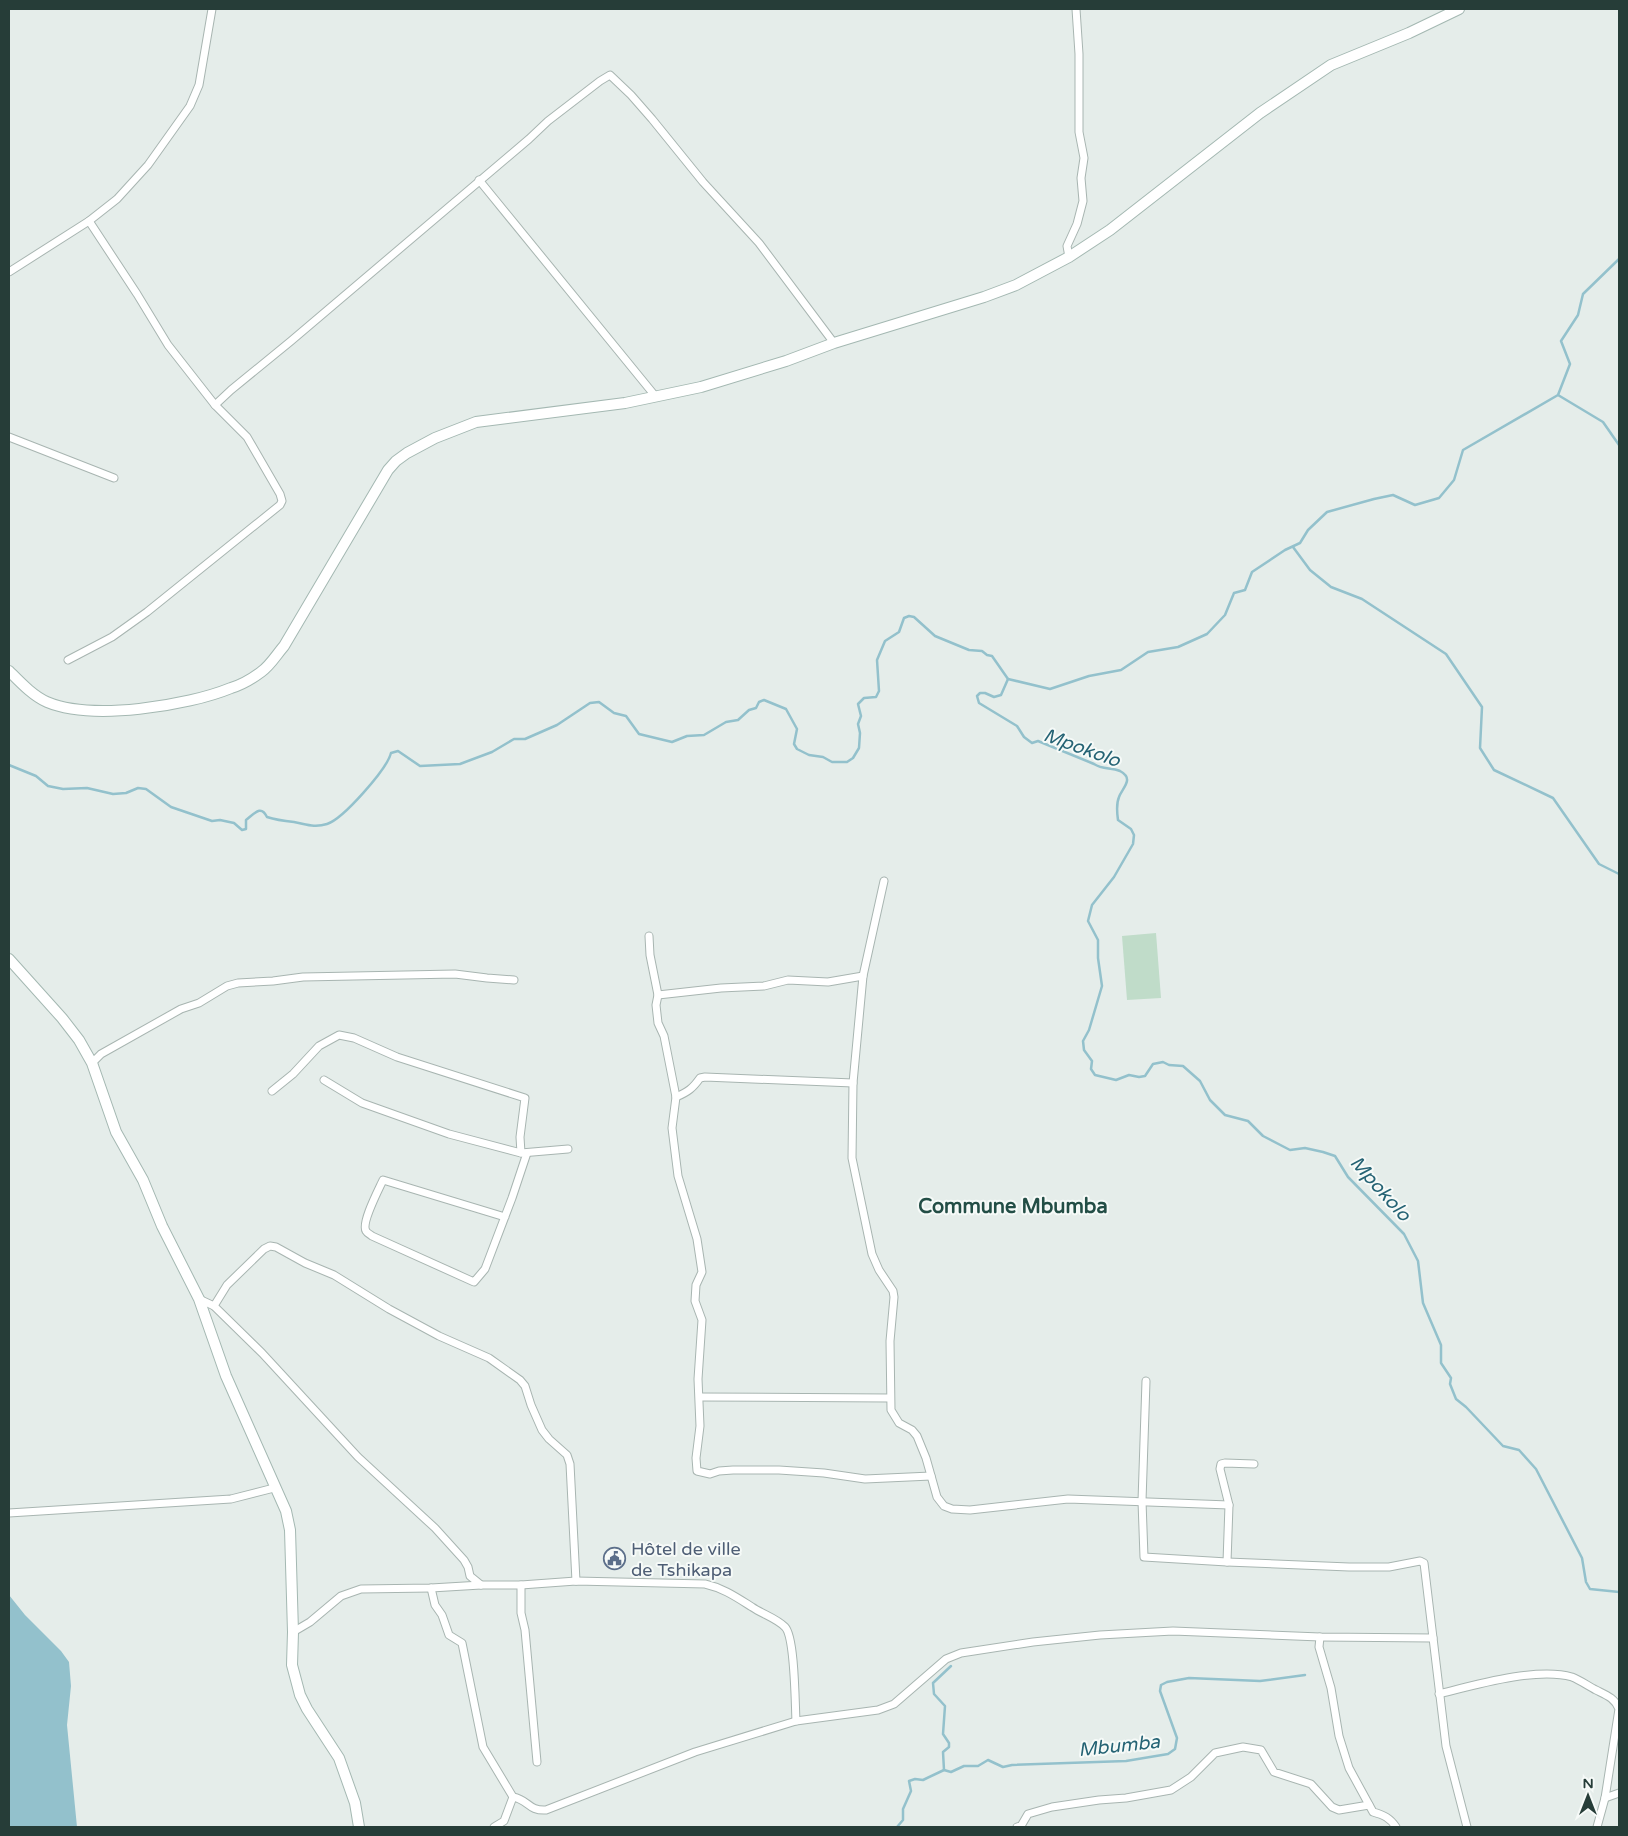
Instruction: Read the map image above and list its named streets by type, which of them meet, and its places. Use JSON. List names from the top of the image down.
{
  "districts": ["Commune Mbumba"],
  "water": ["Mpokolo", "Mbumba"],
  "places": {
    "public building": ["Hôtel de ville de Tshikapa"]
  },
  "north": "top"
}
